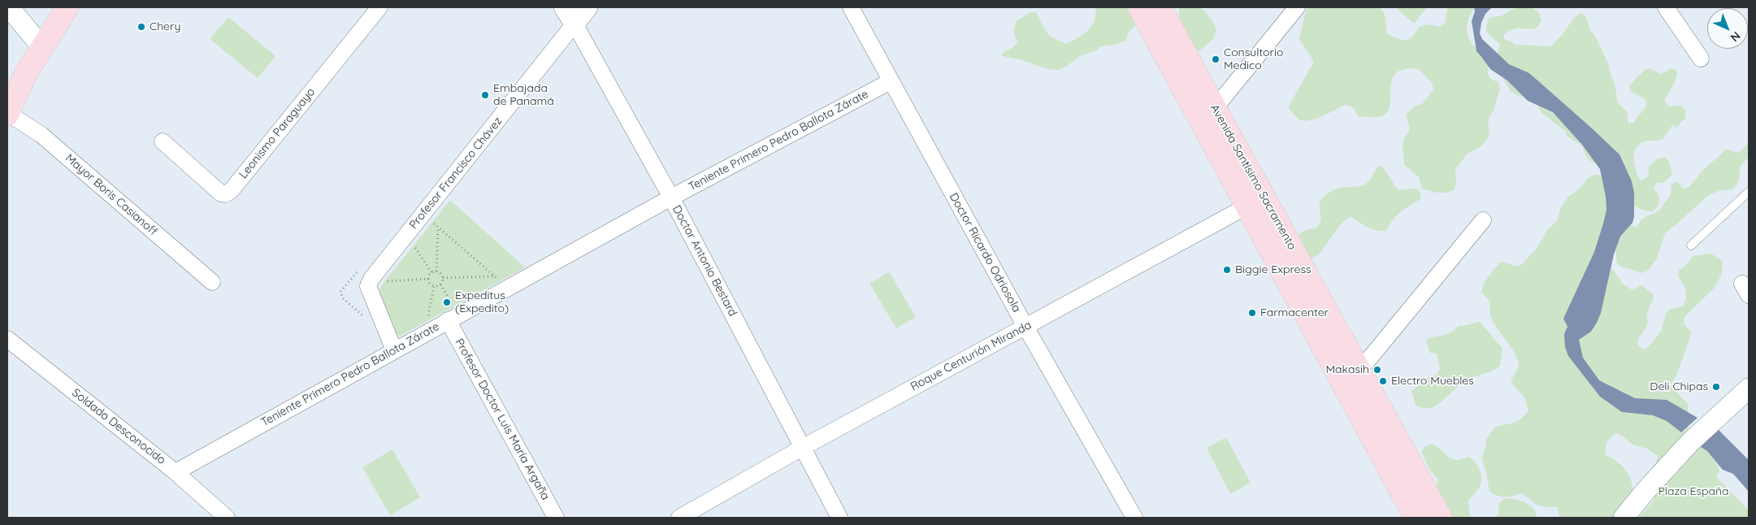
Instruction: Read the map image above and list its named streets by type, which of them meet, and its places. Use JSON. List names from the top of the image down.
{
  "streets": {
    "main road": ["Avenida Santísimo Sacramento"],
    "street": [
      "Leonismo Paraguayo",
      "Teniente Primero Pedro Ballota Zárate",
      "Profesor Francisco Chávez",
      "Mayor Boris Casianoff",
      "Doctor Ricardo Odriosola",
      "Doctor Antonio Bestard",
      "Roque Centurión Miranda",
      "Profesor Doctor Luis María Argaña",
      "Soldado Desconocido"
    ]
  },
  "crossings": [
    ["Teniente Primero Pedro Ballota Zárate", "Profesor Francisco Chávez"],
    ["Teniente Primero Pedro Ballota Zárate", "Doctor Ricardo Odriosola"],
    ["Teniente Primero Pedro Ballota Zárate", "Doctor Antonio Bestard"],
    ["Teniente Primero Pedro Ballota Zárate", "Profesor Doctor Luis María Argaña"],
    ["Teniente Primero Pedro Ballota Zárate", "Soldado Desconocido"],
    ["Profesor Francisco Chávez", "Doctor Antonio Bestard"],
    ["Avenida Santísimo Sacramento", "Roque Centurión Miranda"],
    ["Doctor Ricardo Odriosola", "Roque Centurión Miranda"],
    ["Doctor Antonio Bestard", "Roque Centurión Miranda"]
  ],
  "parks": ["Plaza España"],
  "places": [
    "Chery",
    "Consultorio Medico",
    "Embajada de Panamá",
    "Biggie Express",
    "Expeditus (Expedito)",
    "Farmacenter",
    "Makasih",
    "Electro Muebles",
    "Deli Chipas"
  ],
  "north": "bottom right"
}
